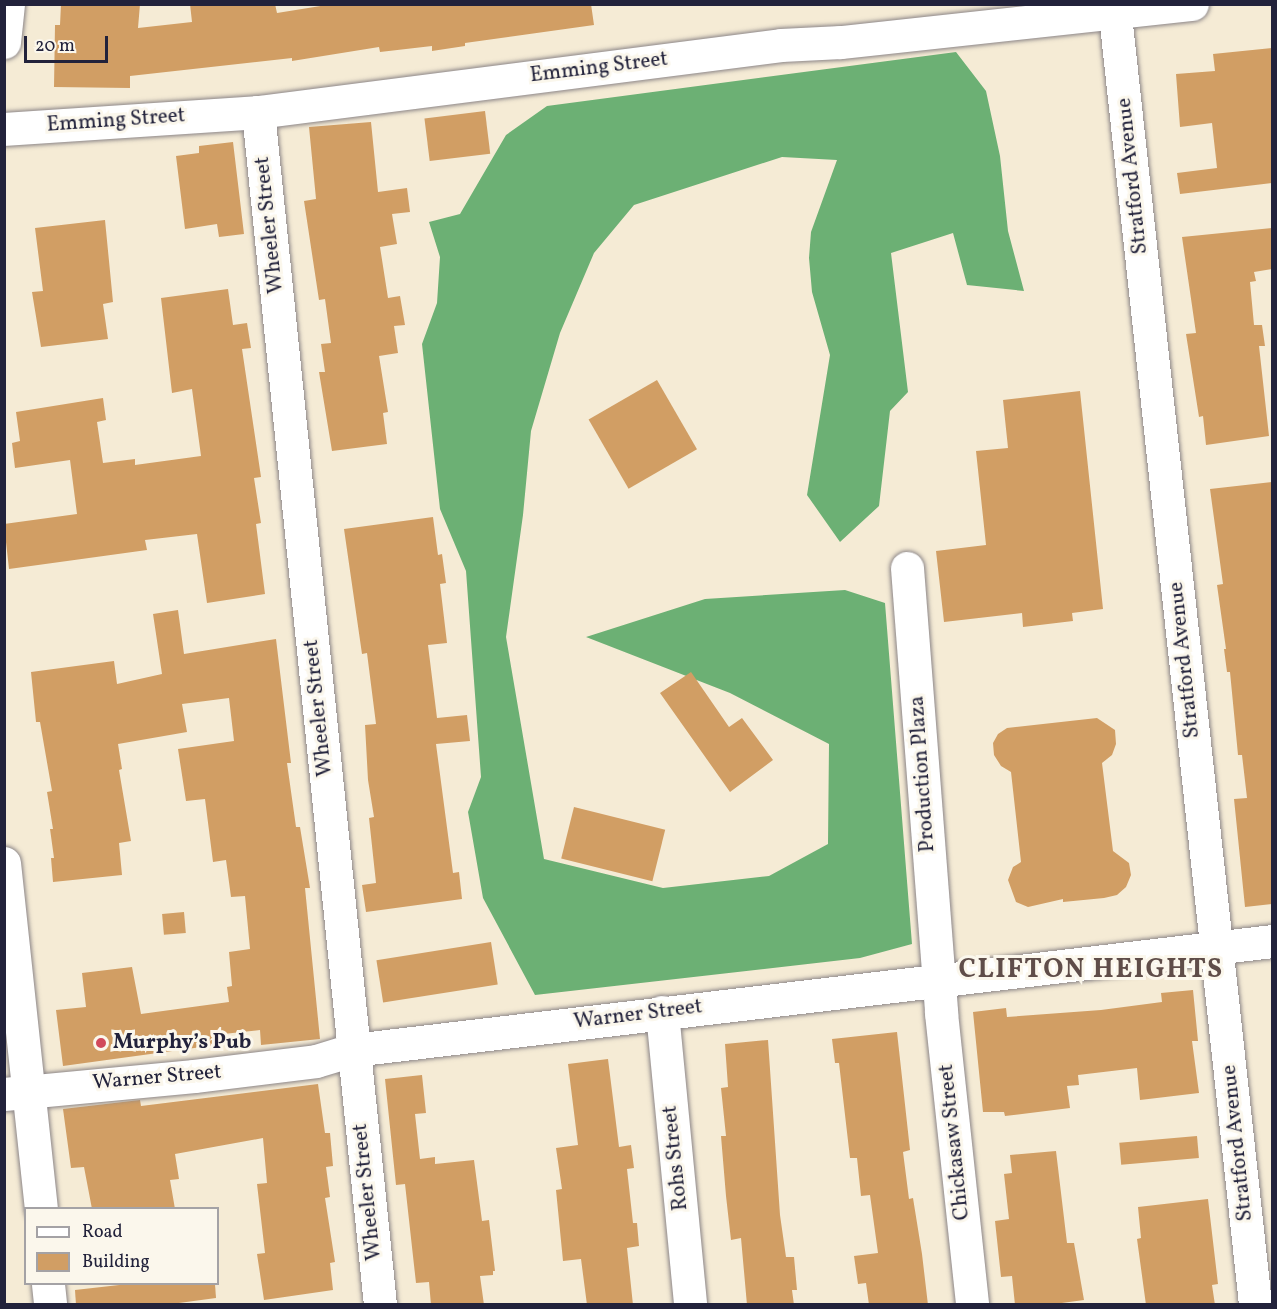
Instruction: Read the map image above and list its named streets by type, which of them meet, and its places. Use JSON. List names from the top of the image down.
{
  "streets": {
    "street": [
      "Emming Street",
      "Stratford Avenue",
      "Wheeler Street",
      "Production Plaza",
      "Warner Street",
      "Chickasaw Street",
      "Rohs Street"
    ]
  },
  "crossings": [
    ["Emming Street", "Stratford Avenue"],
    ["Emming Street", "Wheeler Street"],
    ["Stratford Avenue", "Warner Street"],
    ["Wheeler Street", "Warner Street"],
    ["Production Plaza", "Warner Street"],
    ["Production Plaza", "Chickasaw Street"],
    ["Warner Street", "Chickasaw Street"],
    ["Warner Street", "Rohs Street"]
  ],
  "districts": ["CLIFTON HEIGHTS"],
  "places": ["Murphy’s Pub"],
  "legend": ["Road", "Building"],
  "scale_bar": "20 m"
}
